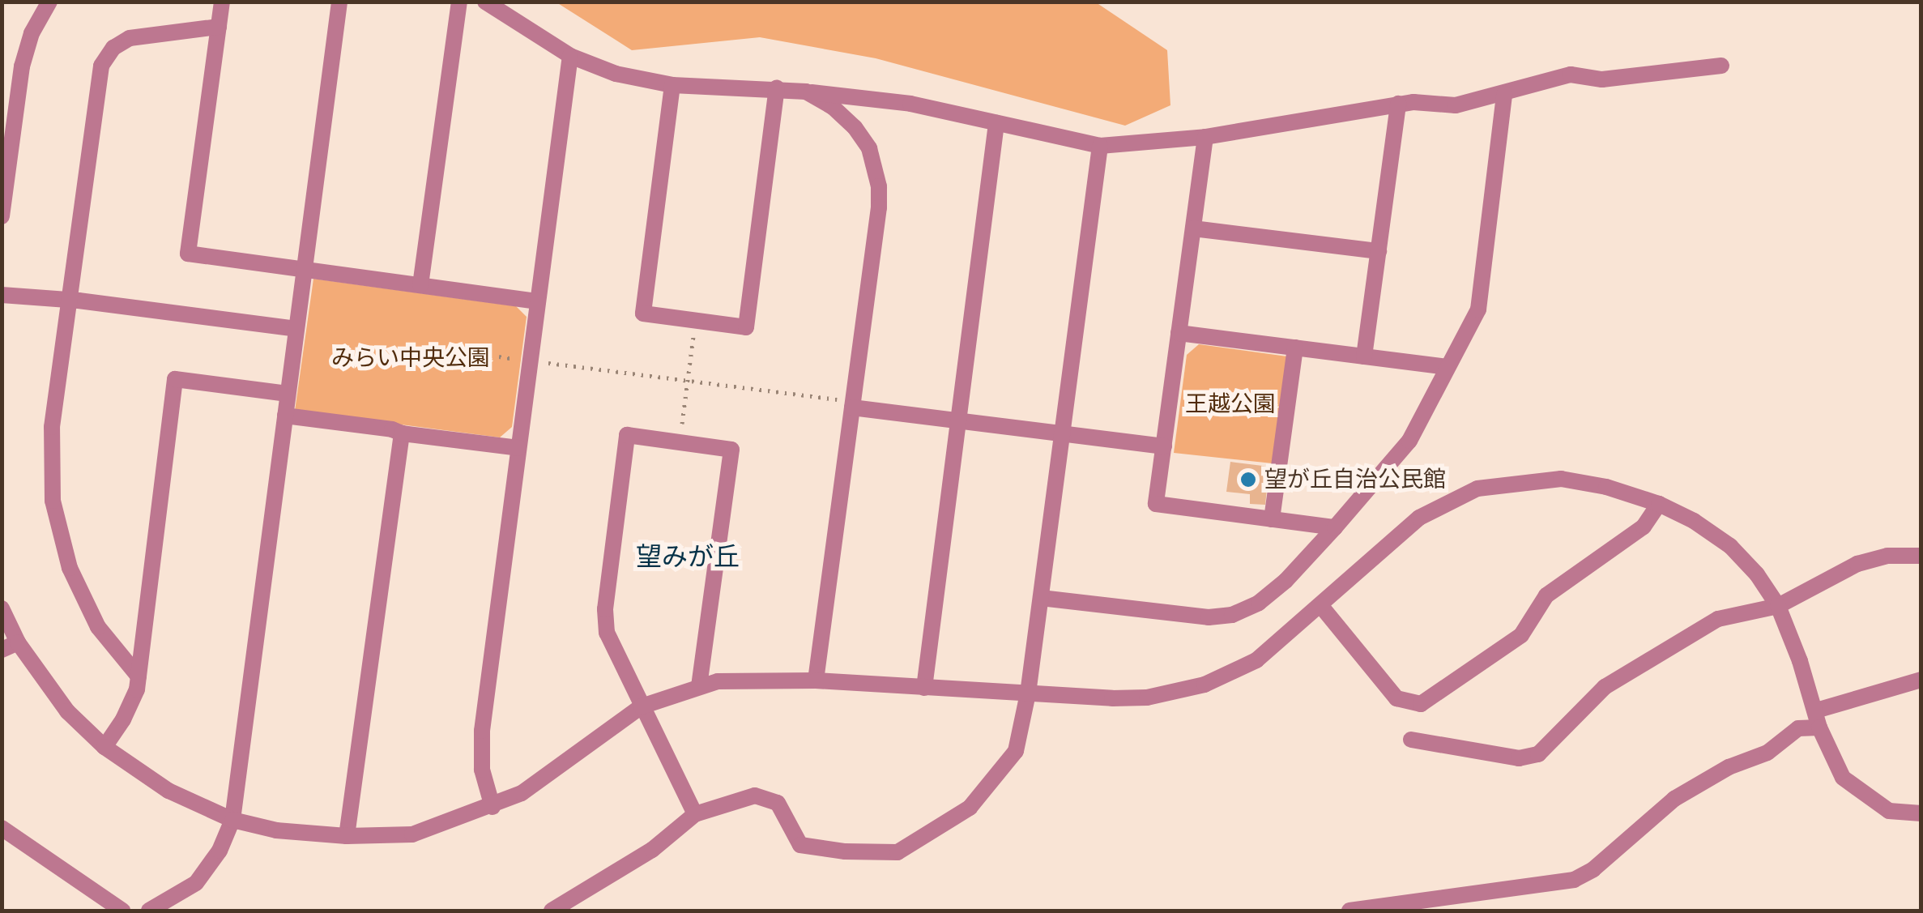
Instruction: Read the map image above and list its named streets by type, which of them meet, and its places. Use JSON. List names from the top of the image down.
{
  "districts": ["望みが丘"],
  "parks": ["みらい中央公園", "王越公園"],
  "places": ["望が丘自治公民館"]
}
